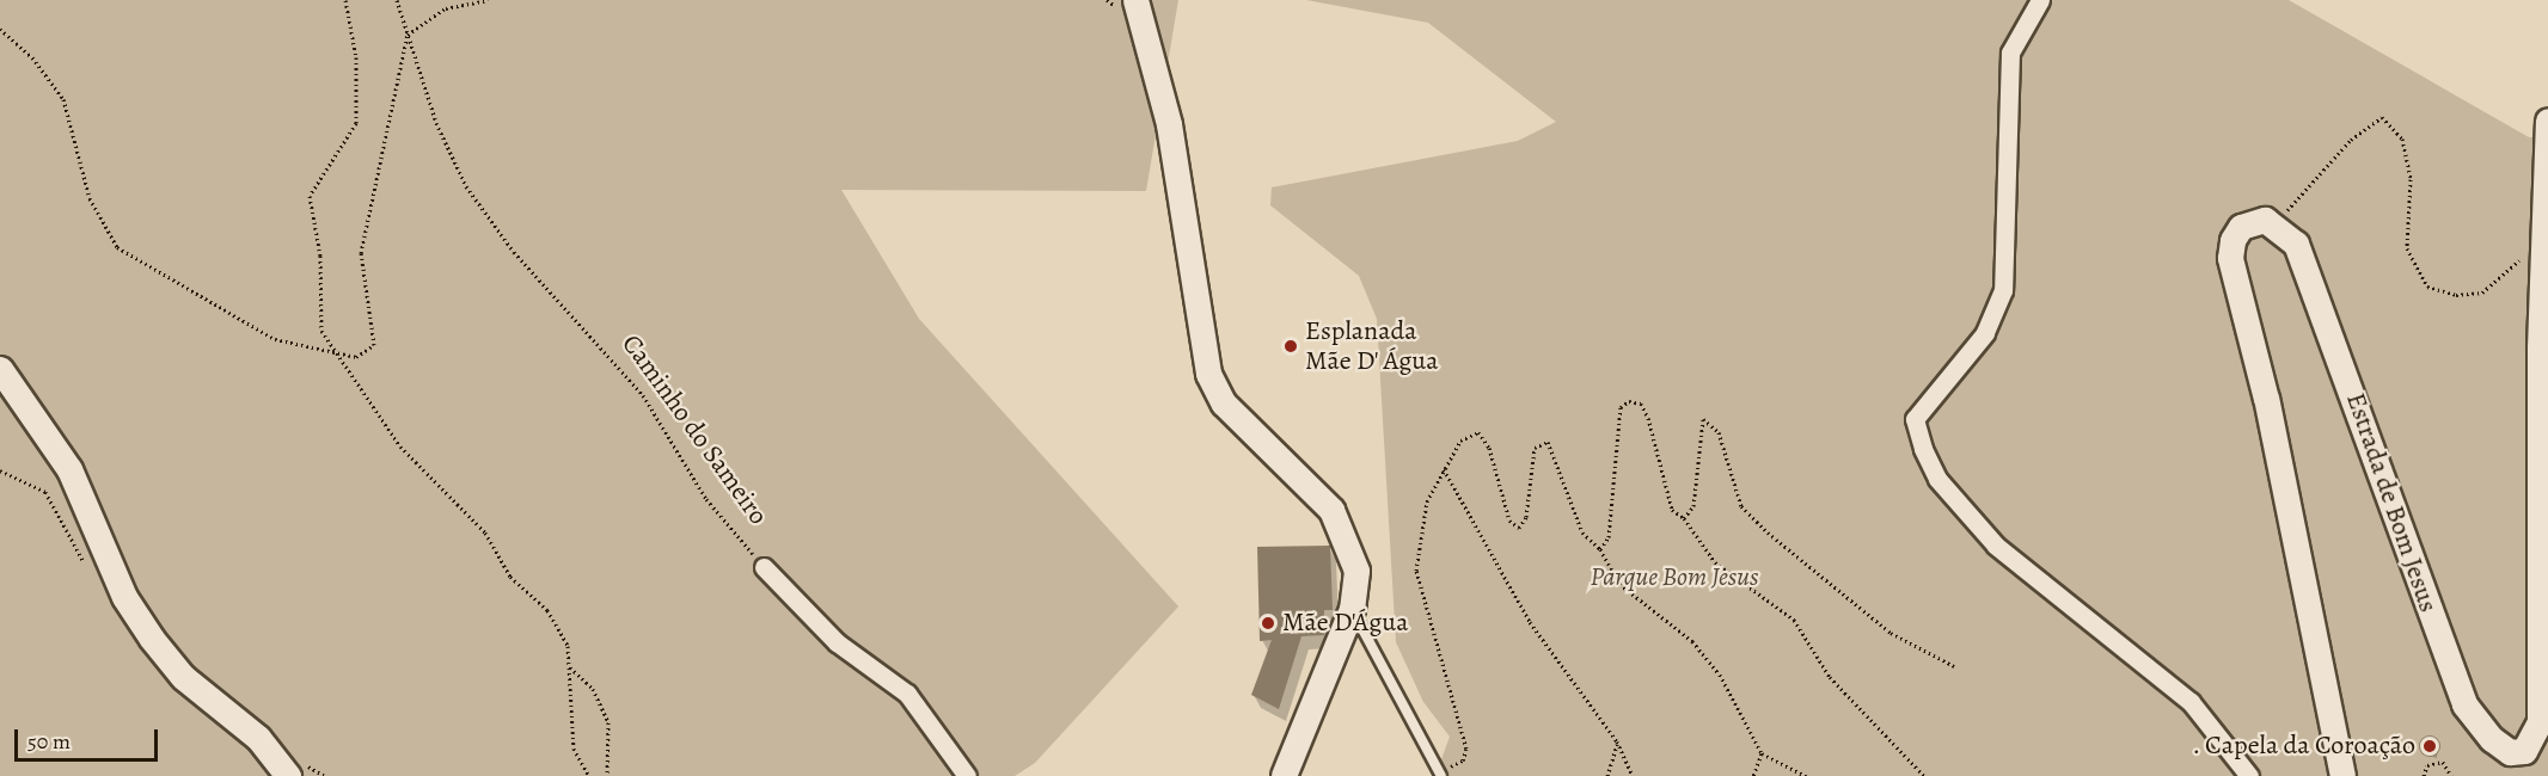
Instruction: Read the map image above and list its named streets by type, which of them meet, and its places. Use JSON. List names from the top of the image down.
{
  "streets": {
    "main road": ["Estrada de Bom Jesus"],
    "street": ["Caminho do Sameiro"]
  },
  "parks": ["Parque Bom Jesus"],
  "places": ["Esplanada Mãe D' Água", "Mãe D'Água", ". Capela da Coroação"],
  "scale_bar": "50 m"
}
